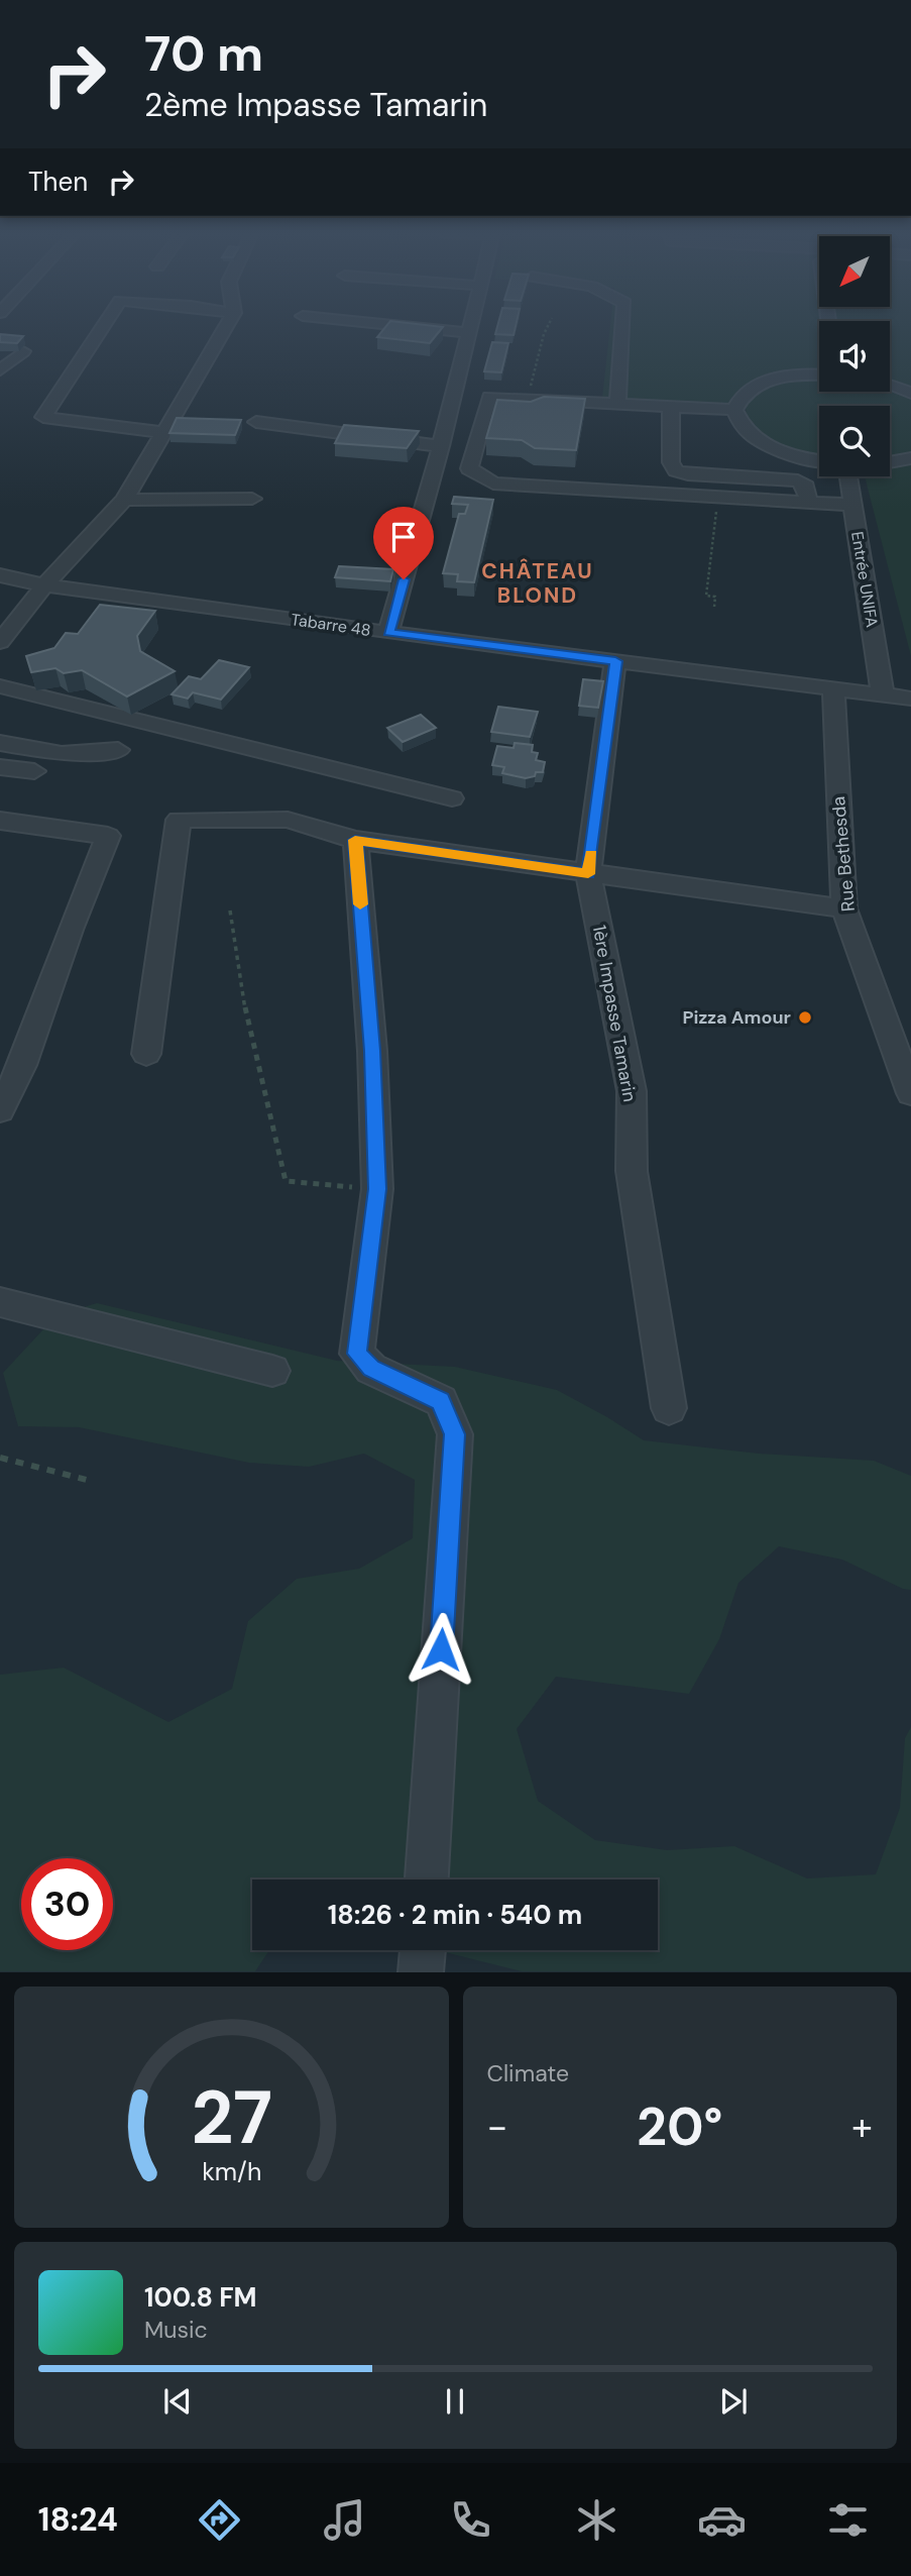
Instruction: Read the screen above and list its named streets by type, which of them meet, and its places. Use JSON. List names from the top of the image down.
{
  "streets": {
    "street": [
      "Entrée UNIFA",
      "Tabarre 48",
      "Rue Bethesda",
      "1ère Impasse Tamarin"
    ]
  },
  "crossings": [
    ["Entrée UNIFA", "Tabarre 48"],
    ["Tabarre 48", "Rue Bethesda"],
    ["Tabarre 48", "1ère Impasse Tamarin"]
  ],
  "districts": ["CHÂTEAU BLOND"],
  "places": ["Pizza Amour"],
  "north": "bottom left",
  "page": {
    "turn": ["70 m", "2ème Impasse Tamarin"],
    "then": "Then",
    "limit": "30",
    "trip": "18:26 · 2 min · 540 m",
    "tile": "Climate",
    "heat": ["−", "20°", "+"],
    "song": ["100.8 FM", "Music"],
    "tabs": "18:24",
    "gauge": ["27", "km/h"]
  }
}
